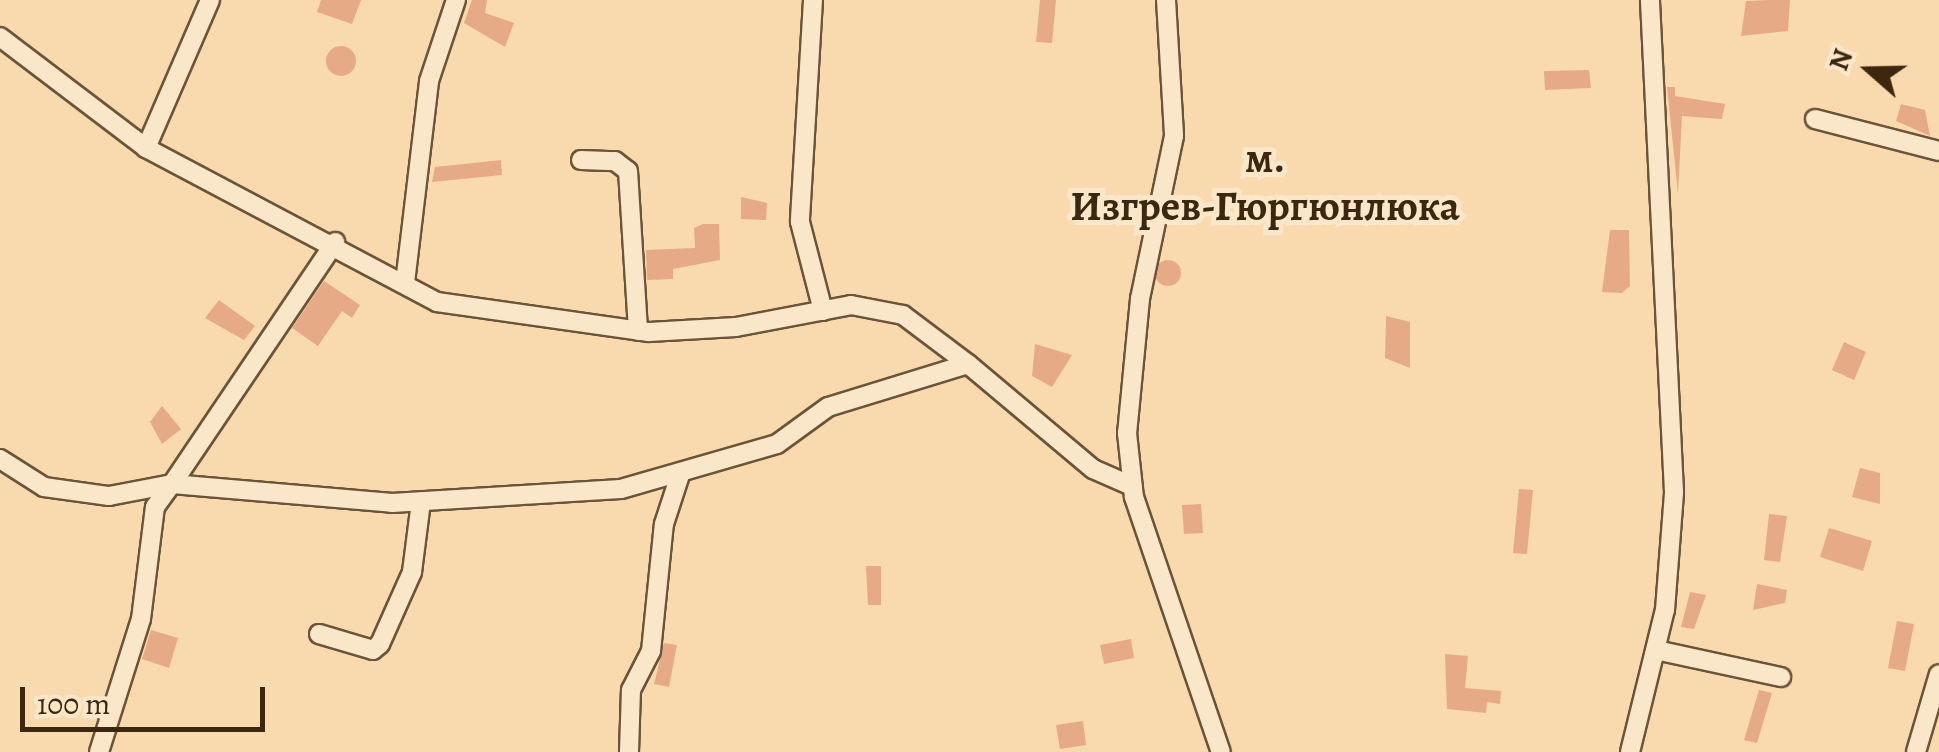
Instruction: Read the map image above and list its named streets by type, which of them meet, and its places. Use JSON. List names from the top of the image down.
{
  "districts": ["м. Изгрев-Гюргюнлюка"],
  "scale_bar": "100 m",
  "north": "left"
}
